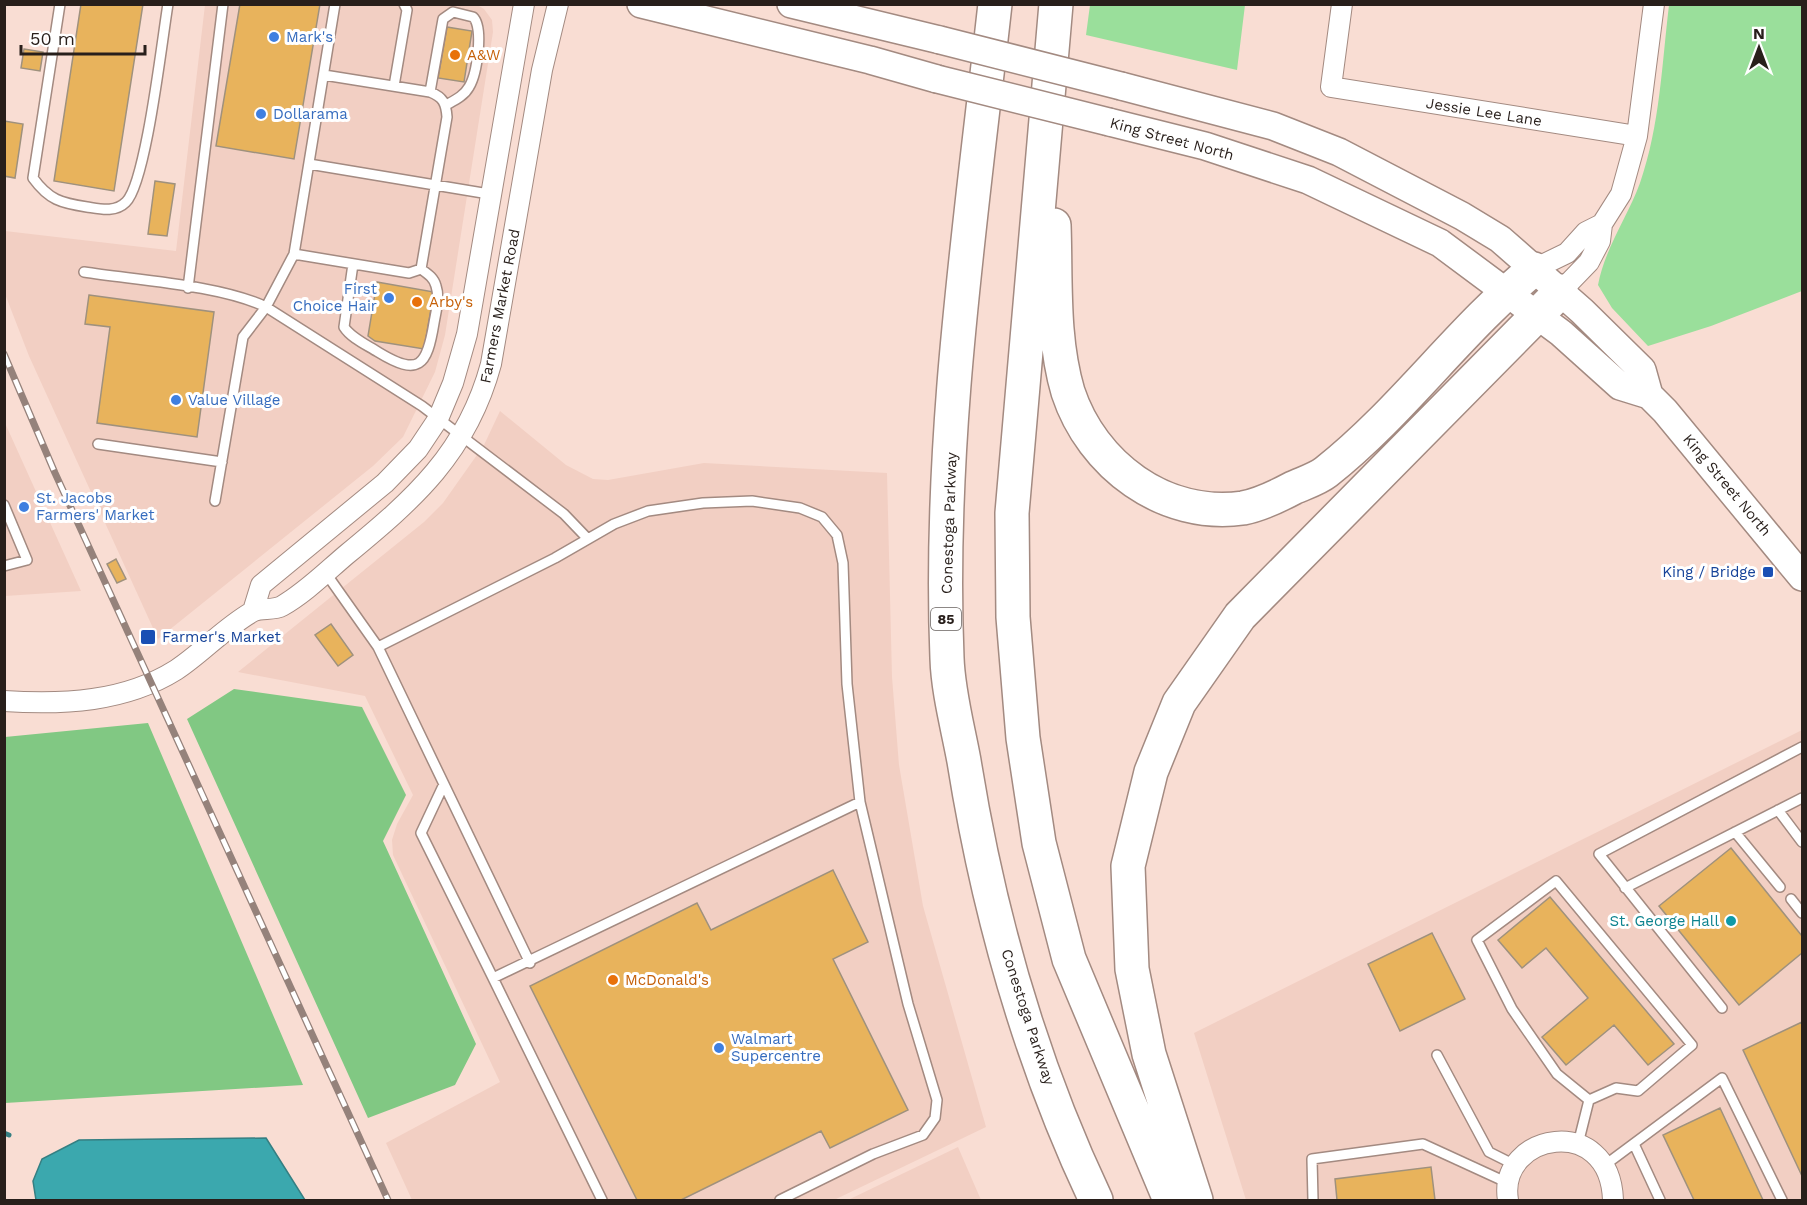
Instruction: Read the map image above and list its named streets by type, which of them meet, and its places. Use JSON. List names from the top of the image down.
{
  "streets": {
    "highway": ["Conestoga Parkway", "85"],
    "main road": ["King Street North"],
    "street": ["Jessie Lee Lane", "Farmers Market Road"]
  },
  "places": {
    "other": [
      "Mark's",
      "A&W",
      "Dollarama",
      "First Choice Hair",
      "Arby's",
      "Value Village",
      "St. Jacobs Farmers' Market",
      "St. George Hall",
      "McDonald's",
      "Walmart Supercentre"
    ],
    "transit": ["King / Bridge", "Farmer's Market"]
  },
  "scale_bar": "50 m",
  "north": "top"
}
